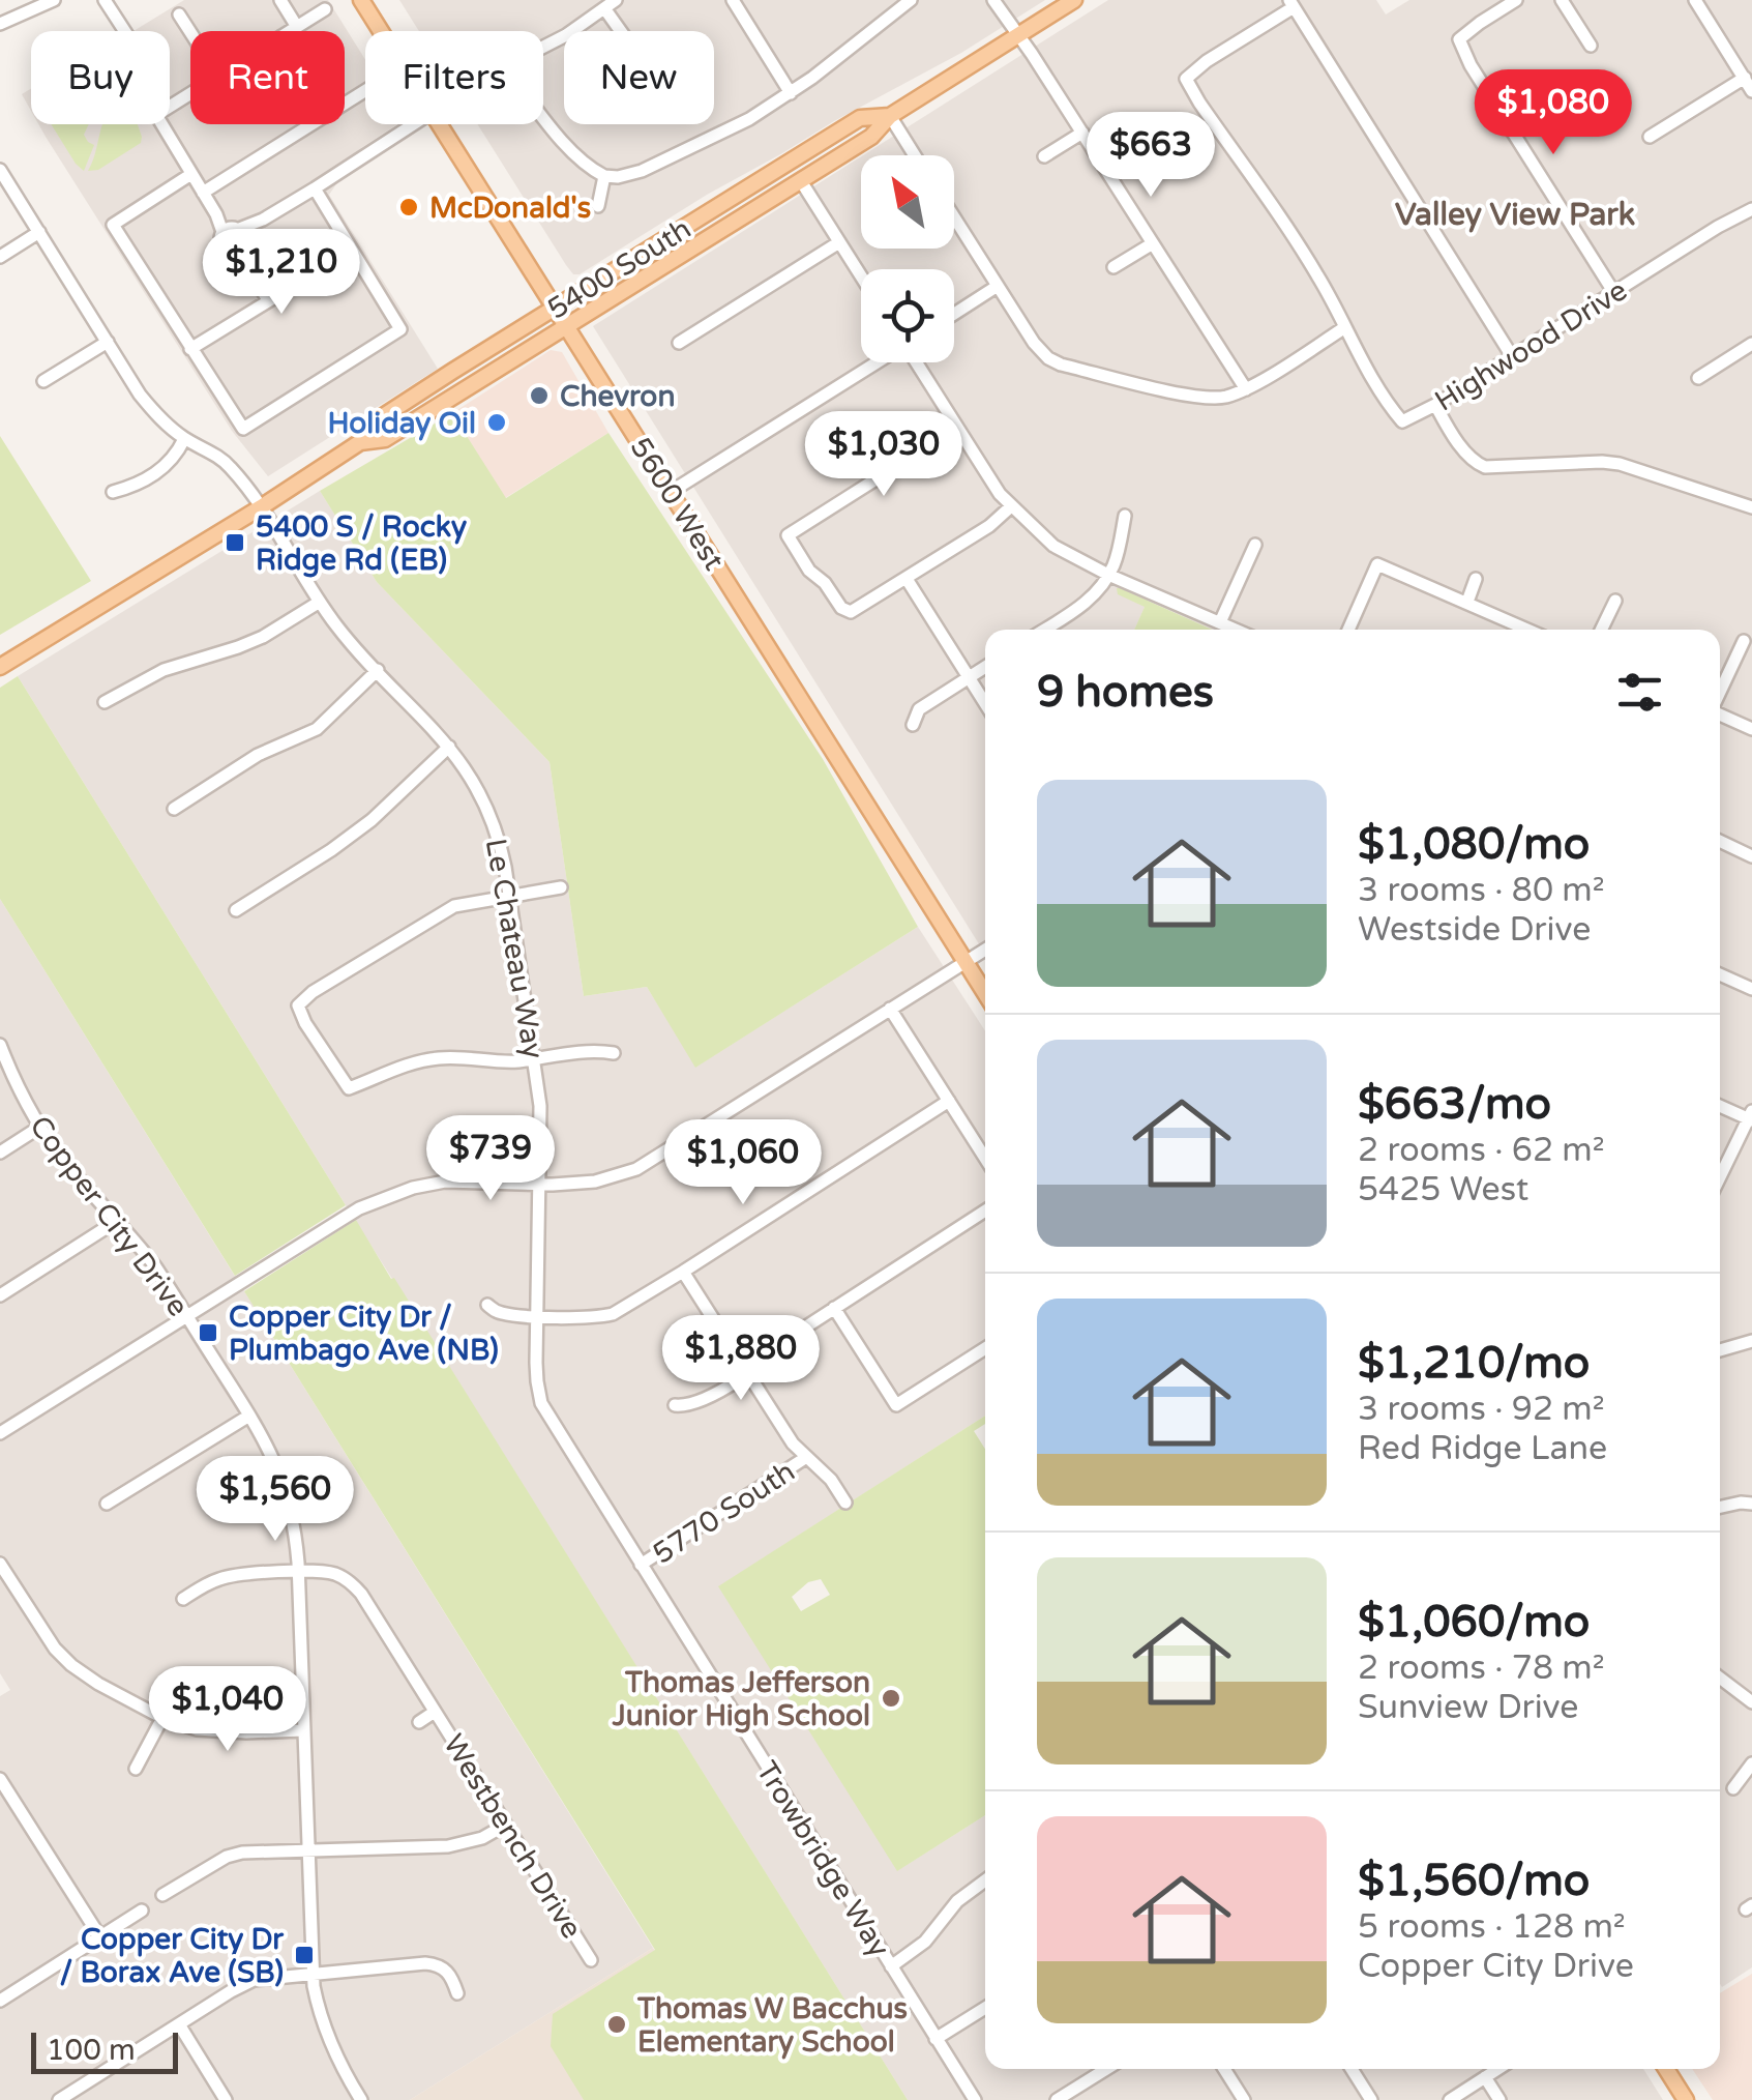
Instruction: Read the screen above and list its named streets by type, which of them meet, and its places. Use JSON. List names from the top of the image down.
{
  "streets": {
    "main road": ["5400 South", "5600 West"],
    "street": [
      "Highwood Drive",
      "Le Chateau Way",
      "Copper City Drive",
      "5770 South",
      "Westbench Drive",
      "Trowbridge Way"
    ]
  },
  "crossings": [
    ["5400 South", "5600 West"],
    ["5400 South", "Le Chateau Way"],
    ["Le Chateau Way", "5770 South"],
    ["Le Chateau Way", "Trowbridge Way"],
    ["Copper City Drive", "Westbench Drive"],
    ["5770 South", "Trowbridge Way"]
  ],
  "districts": ["Valley View Park"],
  "places": {
    "other": [
      "McDonald's",
      "Chevron",
      "Holiday Oil",
      "Thomas Jefferson Junior High School",
      "Thomas W Bacchus Elementary School"
    ],
    "transit": ["5400 S / Rocky Ridge Rd (EB)", "Copper City Dr / Plumbago Ave (NB)", "Copper City Dr / Borax Ave (SB)"]
  },
  "scale_bar": "100 m",
  "north": "top left",
  "page": {
    "chip": [
      "Buy",
      "Rent",
      "Filters",
      "New"
    ],
    "price": [
      "$1,080",
      "$663",
      "$1,210",
      "$1,030",
      "$739",
      "$1,060",
      "$1,880",
      "$1,560",
      "$1,040"
    ],
    "heading": "9 homes",
    "list": [
      {
        "name": "$1,080/mo",
        "note": "3 rooms · 80 m² · Westside Drive"
      },
      {
        "name": "$663/mo",
        "note": "2 rooms · 62 m² · 5425 West"
      },
      {
        "name": "$1,210/mo",
        "note": "3 rooms · 92 m² · Red Ridge Lane"
      },
      {
        "name": "$1,060/mo",
        "note": "2 rooms · 78 m² · Sunview Drive"
      },
      {
        "name": "$1,560/mo",
        "note": "5 rooms · 128 m² · Copper City Drive"
      }
    ],
    "scale": "100 m"
  }
}
